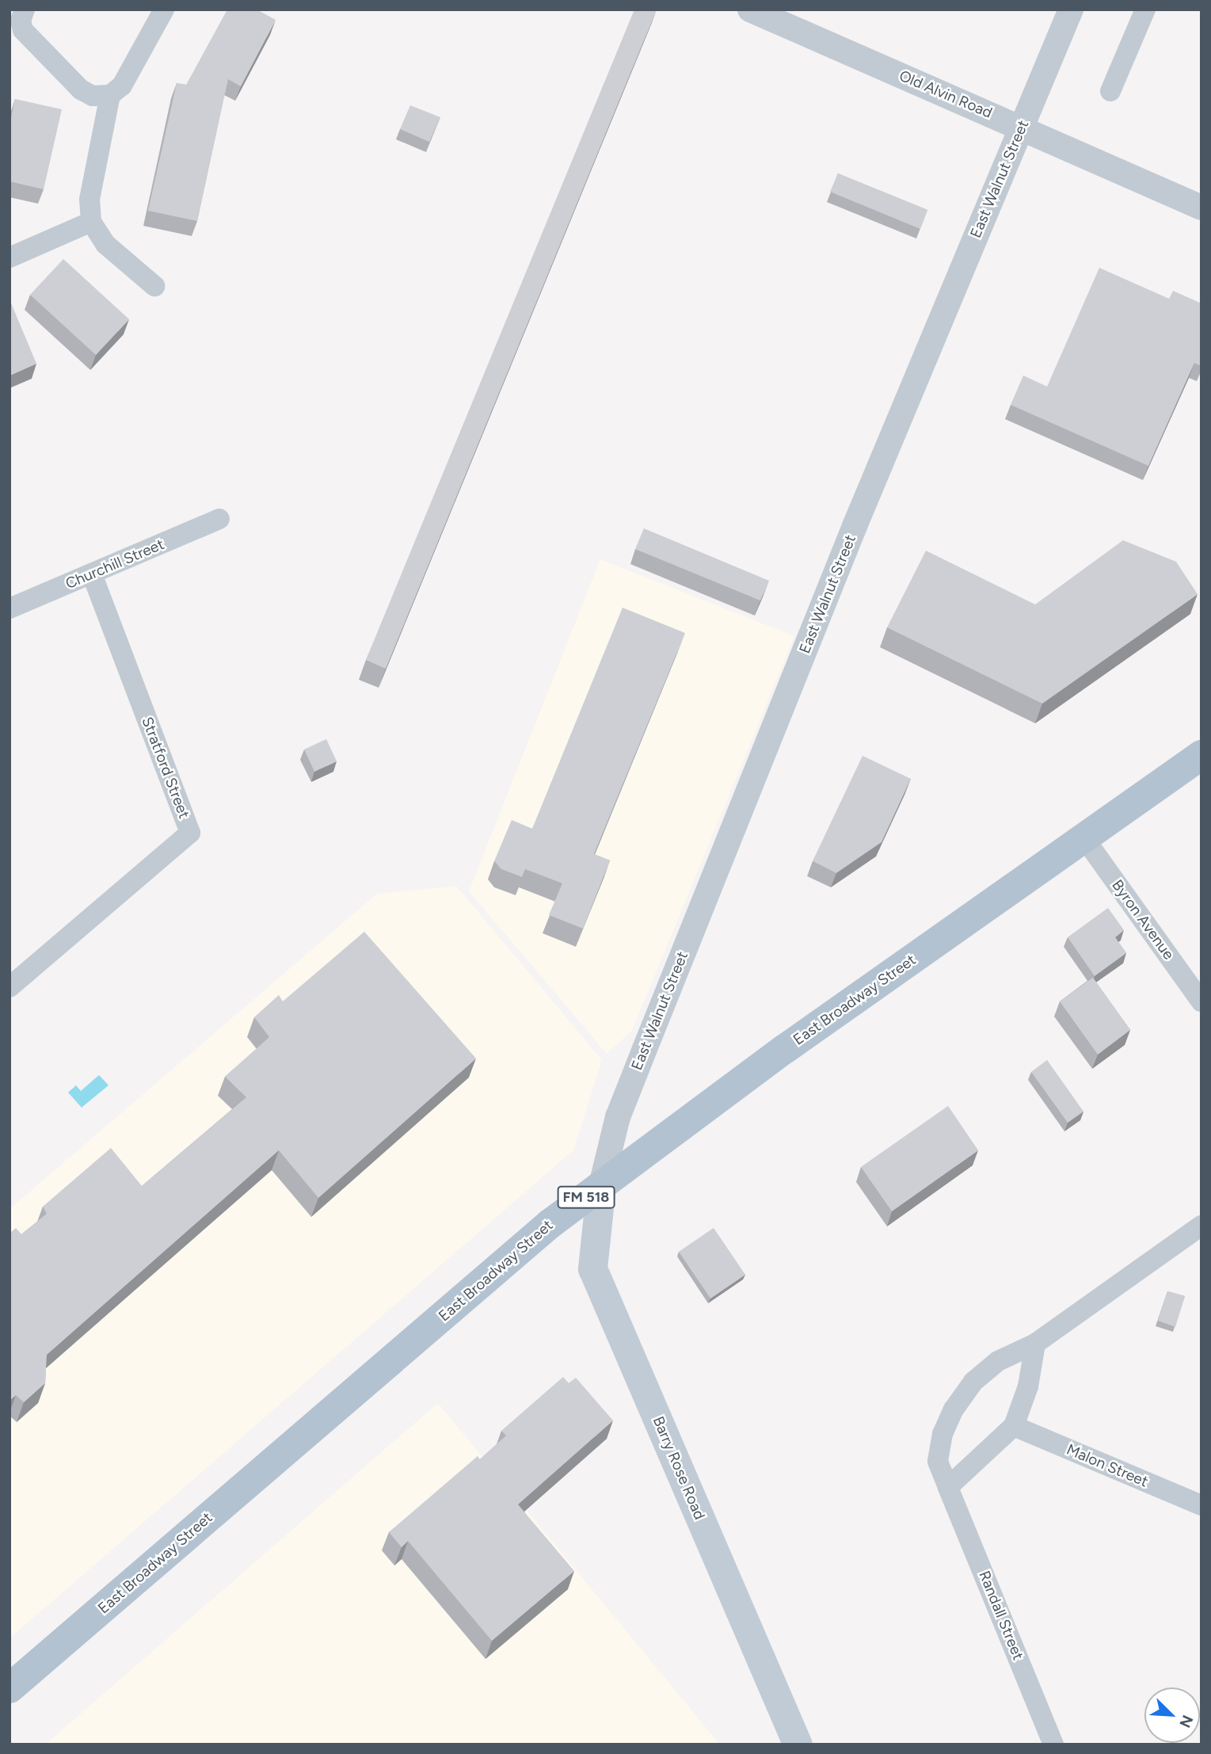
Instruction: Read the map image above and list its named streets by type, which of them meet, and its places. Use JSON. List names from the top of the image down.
{
  "streets": {
    "main road": ["East Broadway Street", "FM 518", "Barry Rose Road"],
    "street": [
      "Old Alvin Road",
      "East Walnut Street",
      "Churchill Street",
      "Stratford Street",
      "Byron Avenue",
      "Malon Street",
      "Randall Street"
    ]
  },
  "crossings": [
    ["Old Alvin Road", "East Walnut Street"],
    ["East Walnut Street", "East Broadway Street"],
    ["East Walnut Street", "Barry Rose Road"],
    ["Churchill Street", "Stratford Street"],
    ["Byron Avenue", "East Broadway Street"],
    ["East Broadway Street", "Barry Rose Road"]
  ],
  "north": "bottom right"
}
